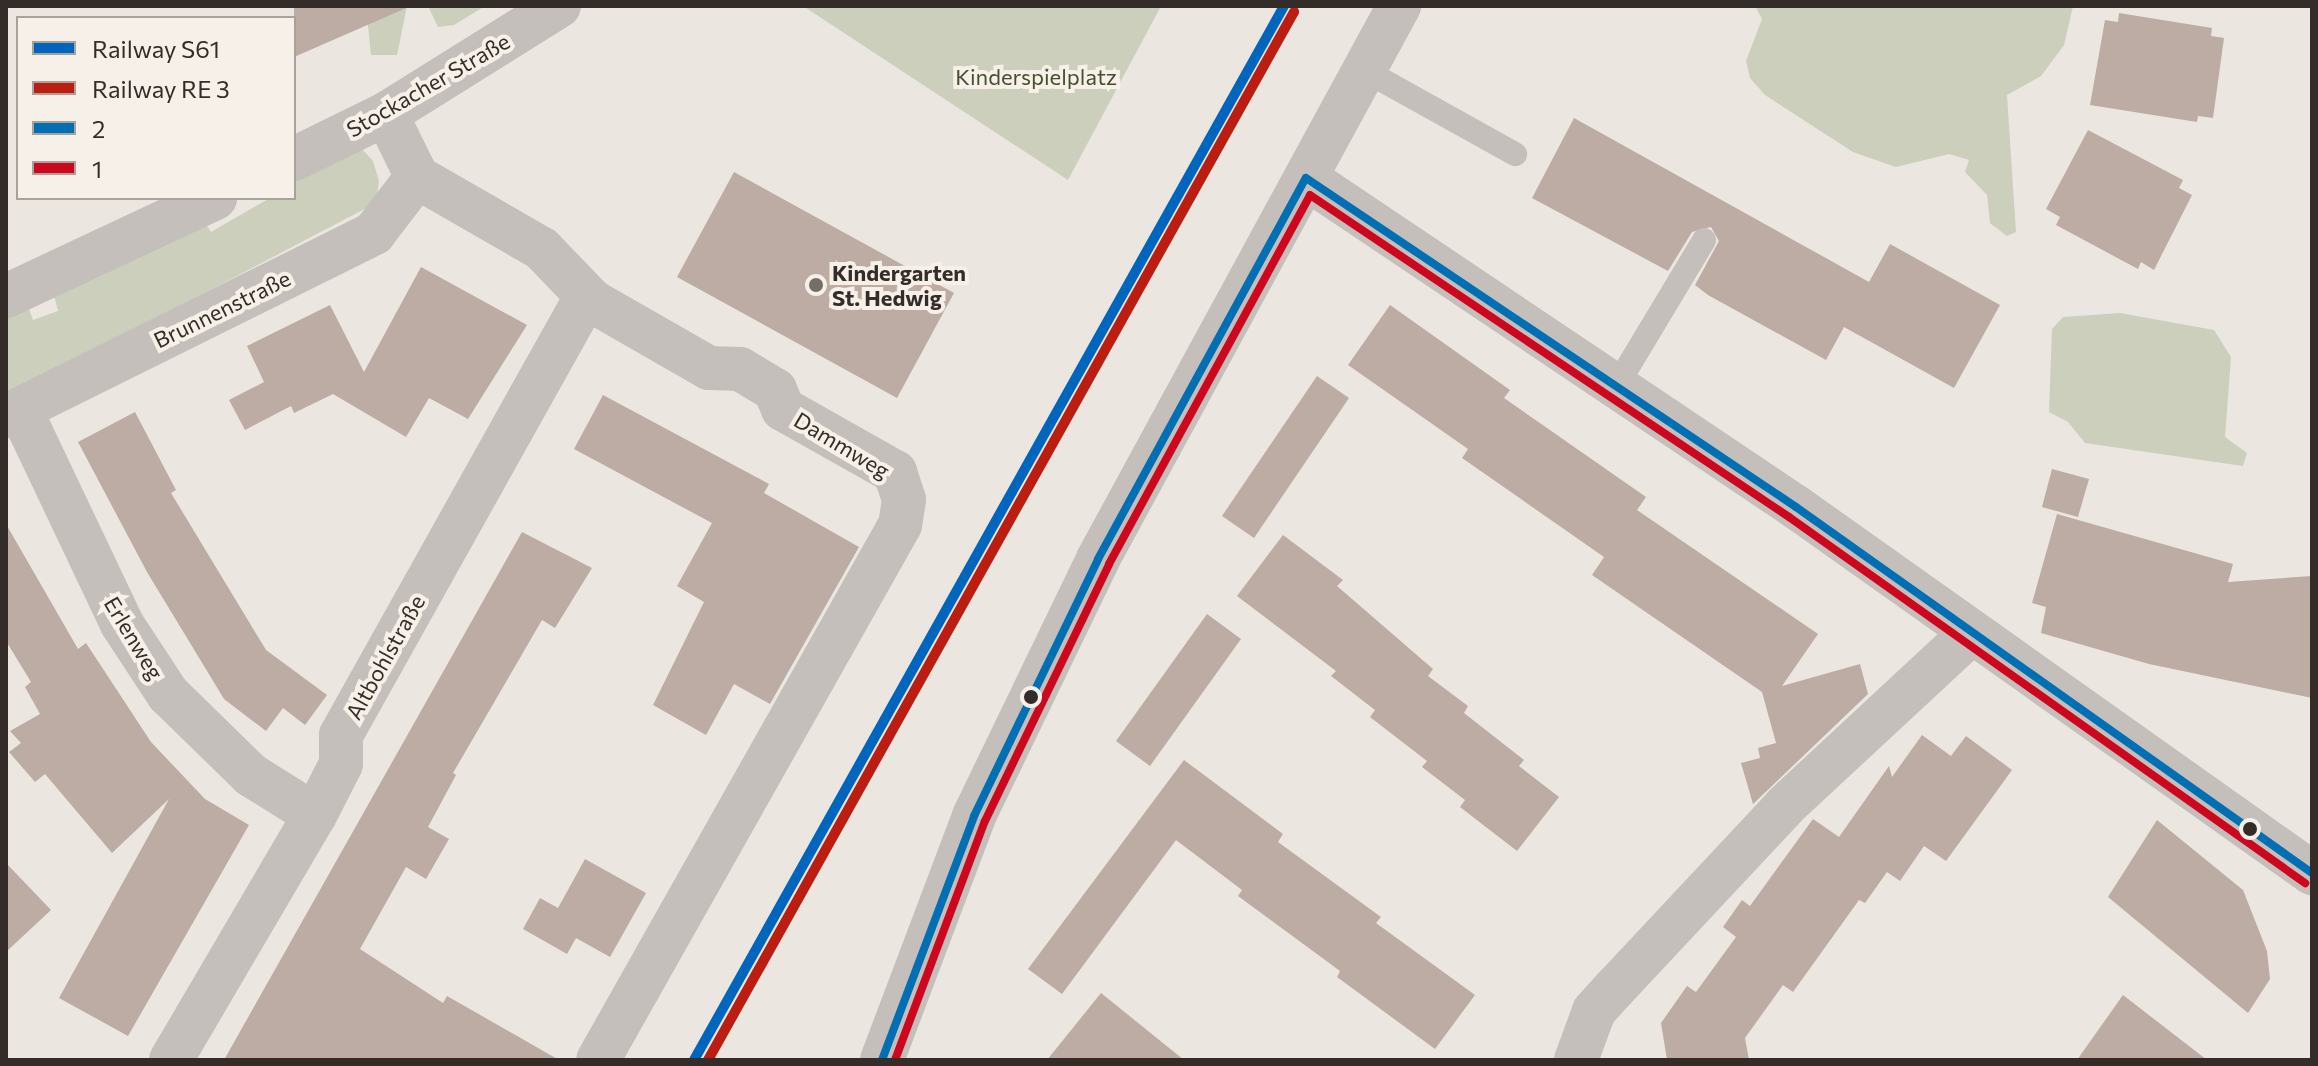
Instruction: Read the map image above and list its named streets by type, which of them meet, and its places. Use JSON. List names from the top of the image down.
{
  "streets": {
    "street": [
      "Stockacher Straße",
      "Brunnenstraße",
      "Dammweg",
      "Erlenweg",
      "Altbohlstraße"
    ]
  },
  "crossings": [
    ["Brunnenstraße", "Dammweg"],
    ["Brunnenstraße", "Erlenweg"],
    ["Dammweg", "Altbohlstraße"],
    ["Erlenweg", "Altbohlstraße"]
  ],
  "parks": ["Kinderspielplatz"],
  "places": ["Kindergarten St. Hedwig"],
  "lines": ["rail line S61", "transit line 2", "transit line 1"],
  "legend": [
    "Railway S61",
    "Railway RE 3",
    "2",
    "1"
  ]
}
